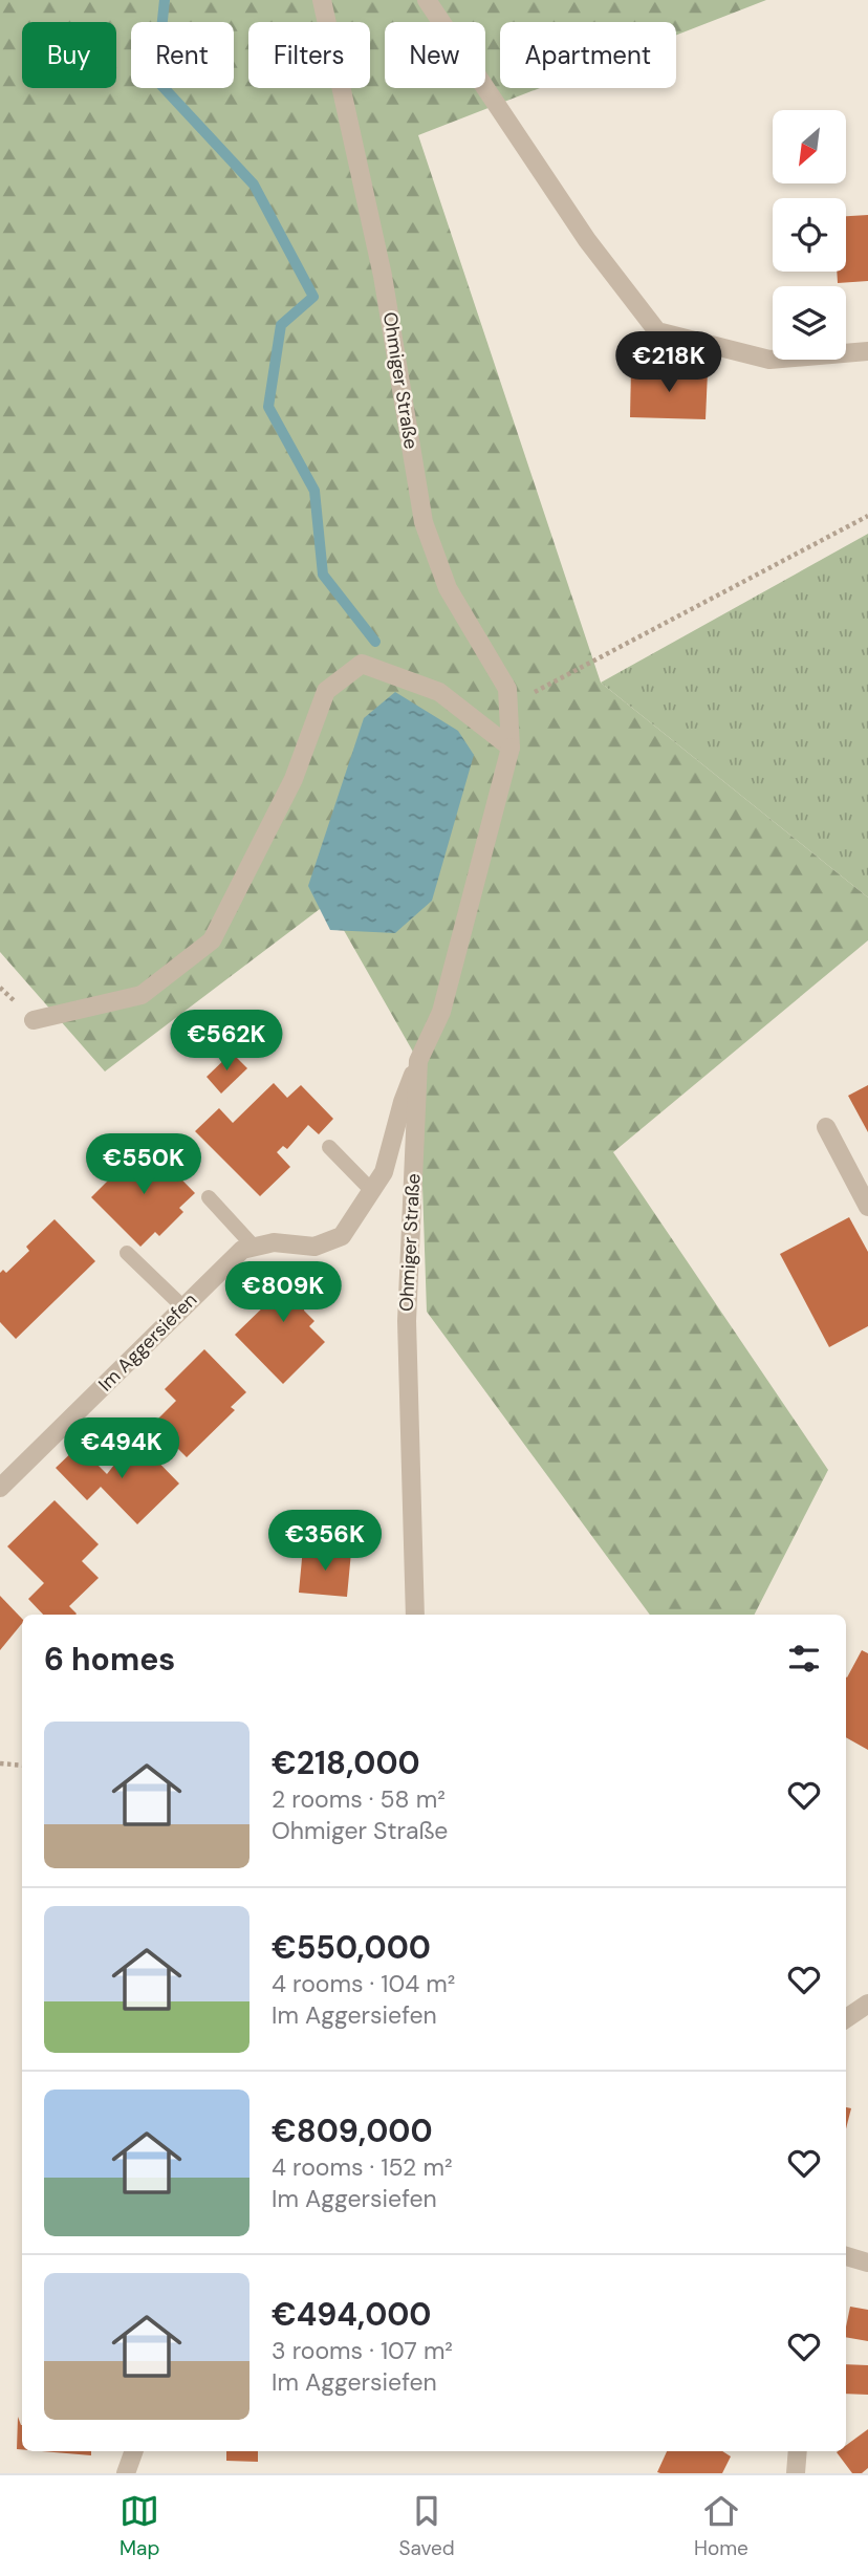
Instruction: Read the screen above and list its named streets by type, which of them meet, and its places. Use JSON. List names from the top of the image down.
{
  "streets": {
    "street": ["Ohmiger Straße", "Im Aggersiefen"]
  },
  "crossings": [
    ["Ohmiger Straße", "Im Aggersiefen"]
  ],
  "north": "bottom left",
  "page": {
    "chip": [
      "Buy",
      "Rent",
      "Filters",
      "New",
      "Apartment"
    ],
    "price": [
      "€218K",
      "€562K",
      "€550K",
      "€809K",
      "€494K",
      "€356K"
    ],
    "heading": "6 homes",
    "list": [
      {
        "name": "€218,000",
        "note": "2 rooms · 58 m² · Ohmiger Straße"
      },
      {
        "name": "€550,000",
        "note": "4 rooms · 104 m² · Im Aggersiefen"
      },
      {
        "name": "€809,000",
        "note": "4 rooms · 152 m² · Im Aggersiefen"
      },
      {
        "name": "€494,000",
        "note": "3 rooms · 107 m² · Im Aggersiefen"
      }
    ],
    "tabs": ["Map", "Saved", "Home"]
  }
}
